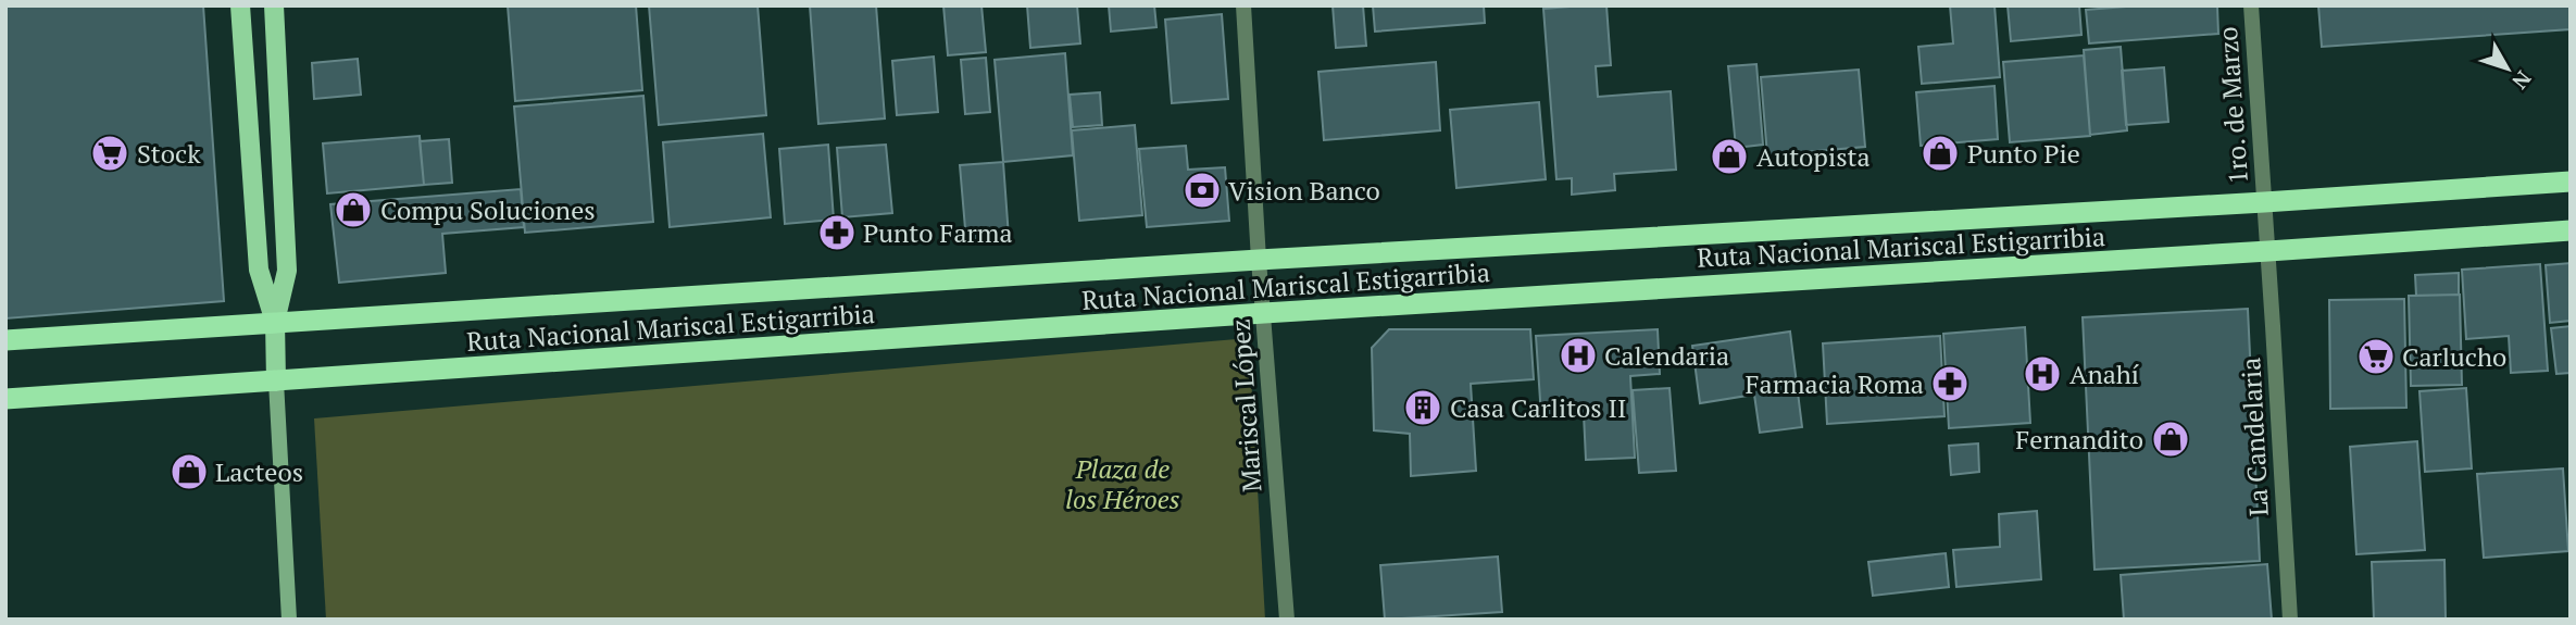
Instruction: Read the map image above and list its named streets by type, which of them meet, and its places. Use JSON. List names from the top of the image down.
{
  "streets": {
    "highway": ["Ruta Nacional Mariscal Estigarribia"],
    "street": ["1ro. de Marzo", "Mariscal López", "La Candelaria"]
  },
  "crossings": [
    ["1ro. de Marzo", "Ruta Nacional Mariscal Estigarribia"],
    ["1ro. de Marzo", "La Candelaria"],
    ["Ruta Nacional Mariscal Estigarribia", "Mariscal López"],
    ["Ruta Nacional Mariscal Estigarribia", "La Candelaria"]
  ],
  "parks": ["Plaza de los Héroes"],
  "places": {
    "supermarket": ["Stock", "Carlucho"],
    "shop": [
      "Punto Pie",
      "Autopista",
      "Compu Soluciones",
      "Fernandito",
      "Lacteos"
    ],
    "bank": ["Vision Banco"],
    "pharmacy": ["Punto Farma", "Farmacia Roma"],
    "hospital": ["Calendaria", "Anahí"],
    "building": ["Casa Carlitos II"]
  },
  "north": "bottom right"
}
